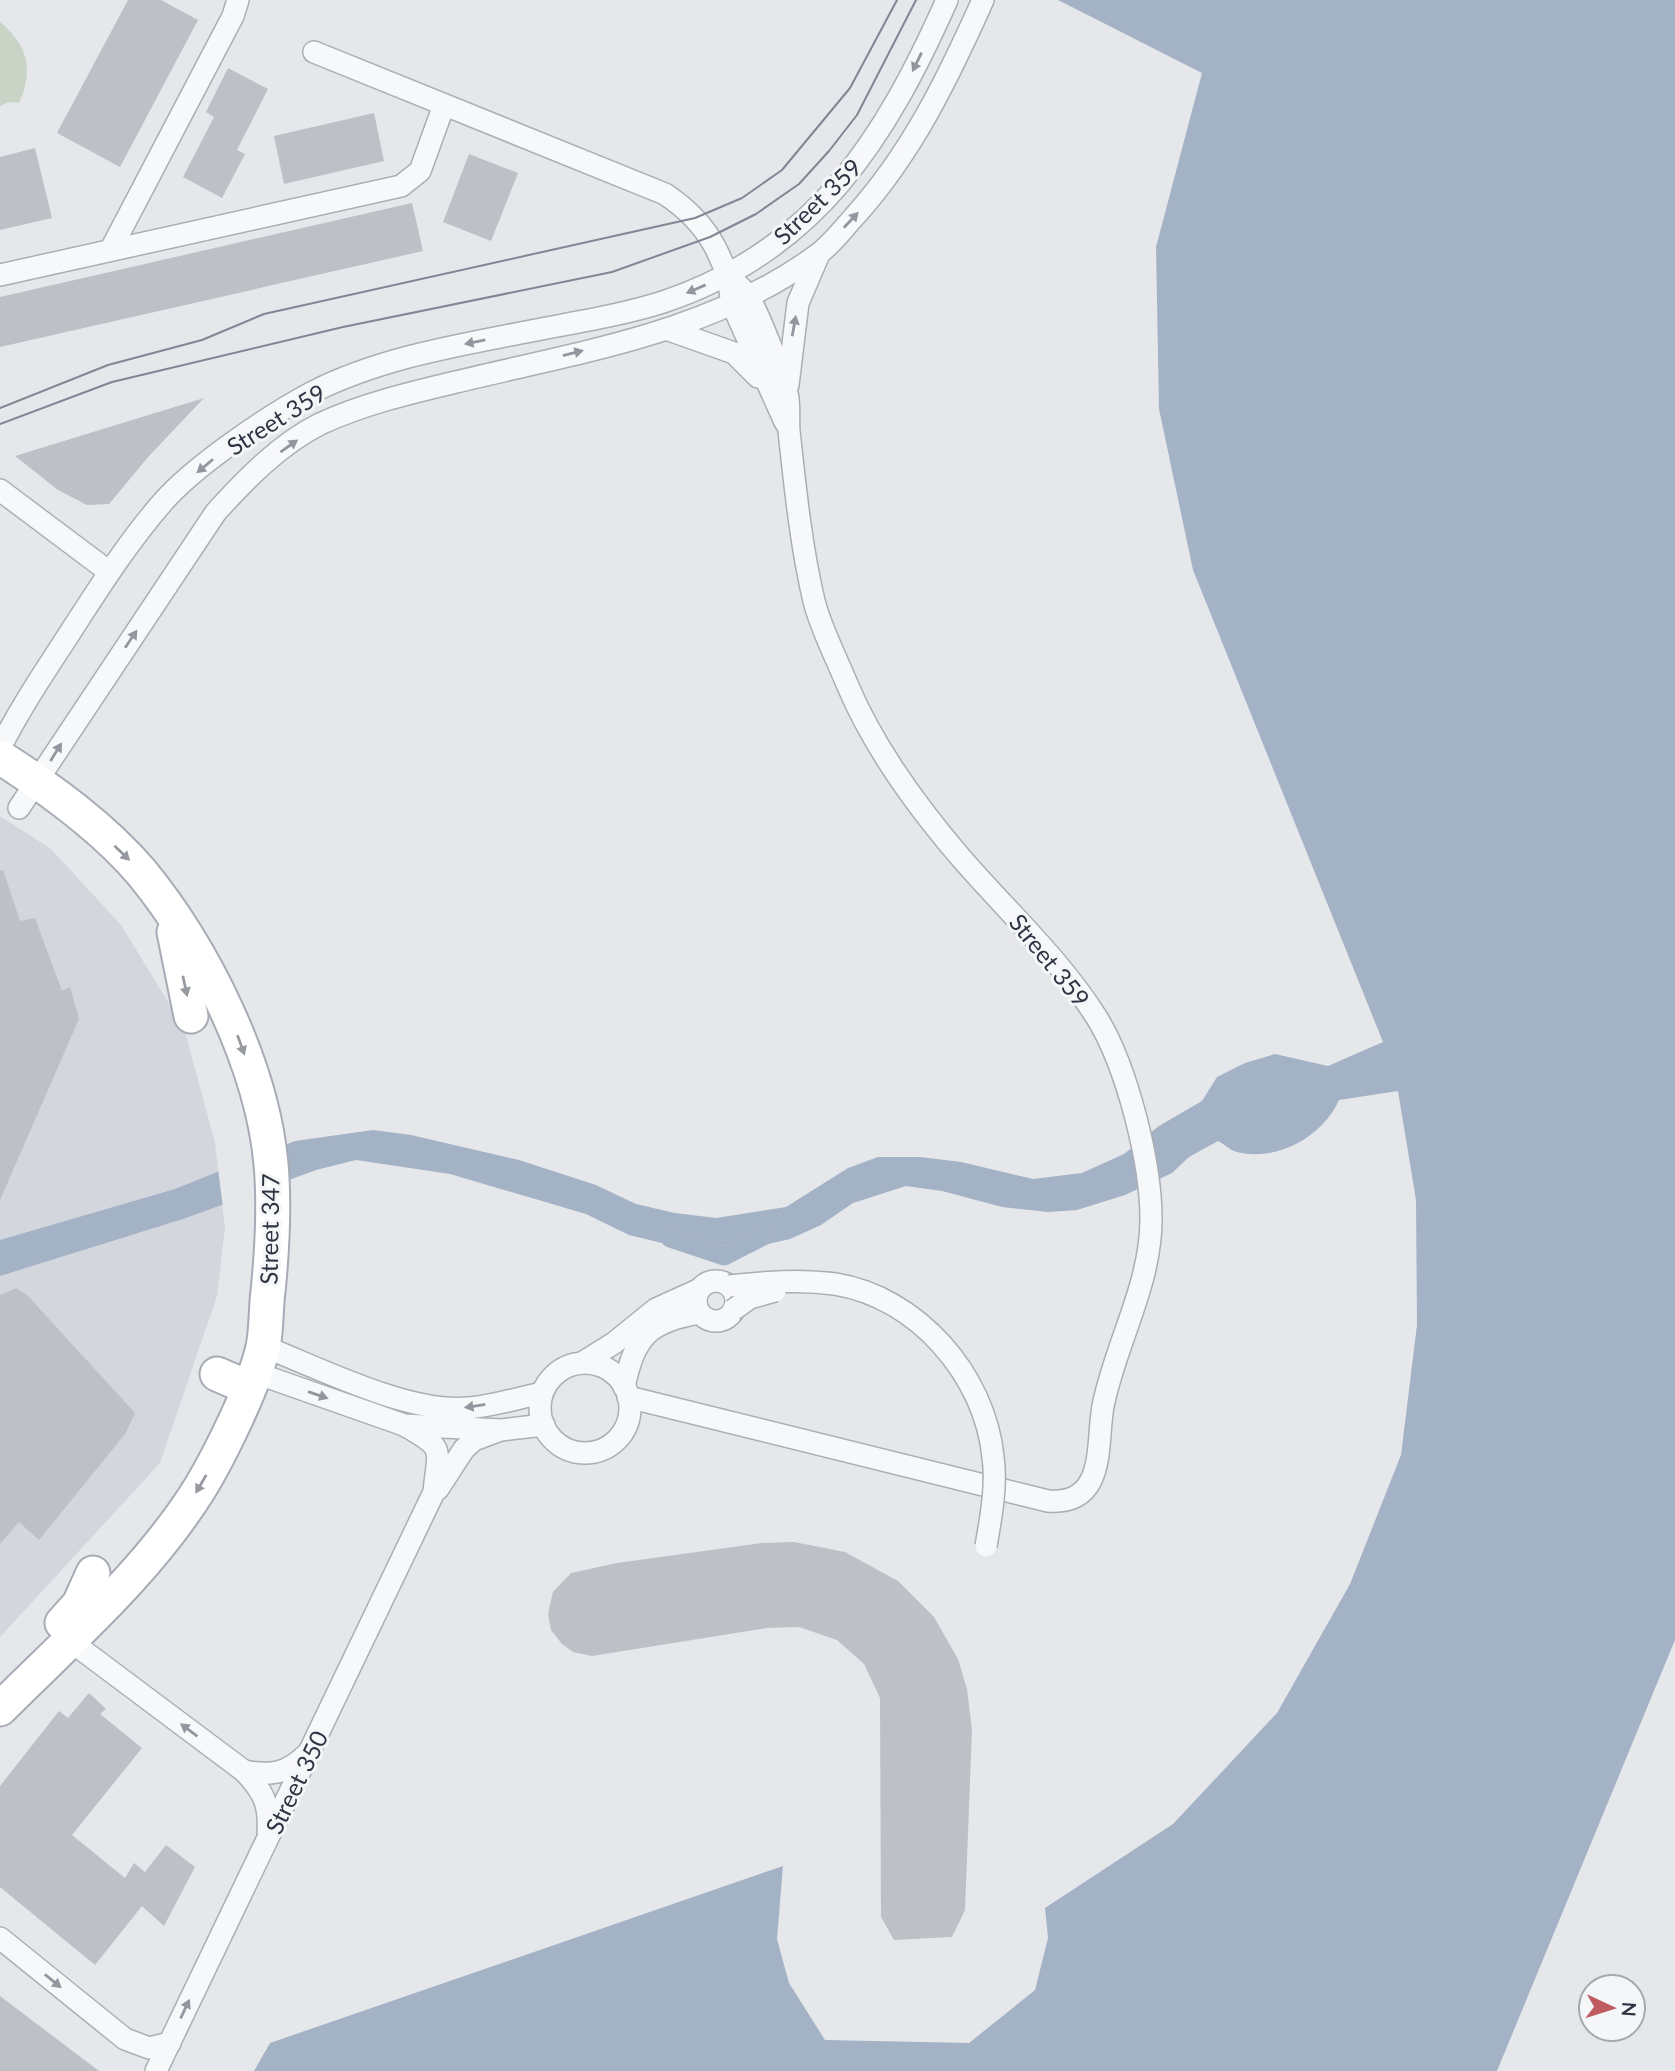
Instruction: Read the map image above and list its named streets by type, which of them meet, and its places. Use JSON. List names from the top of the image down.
{
  "streets": {
    "main road": ["Street 347"],
    "street": ["Street 359", "Street 350"]
  },
  "crossings": [
    ["Street 359", "Street 347"]
  ],
  "one_way": ["Street 347", "Street 350"],
  "north": "right"
}
